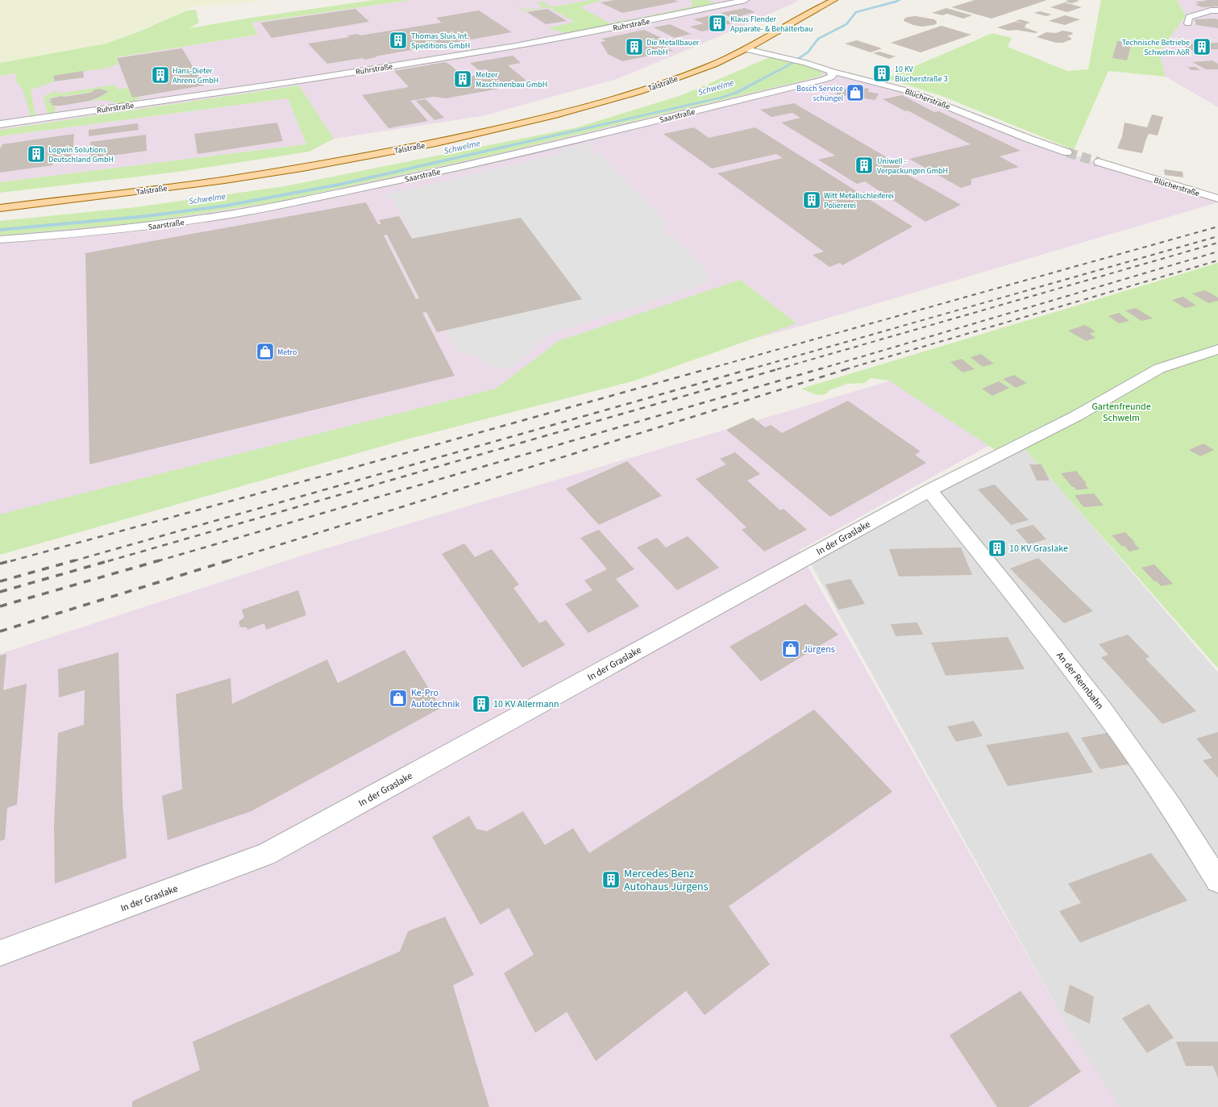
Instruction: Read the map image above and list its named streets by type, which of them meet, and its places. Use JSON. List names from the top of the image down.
{
  "streets": {
    "main road": ["Talstraße"],
    "street": [
      "Ruhrstraße",
      "Blücherstraße",
      "Saarstraße",
      "In der Graslake",
      "An der Rennbahn"
    ]
  },
  "crossings": [
    ["Talstraße", "Blücherstraße"],
    ["Blücherstraße", "Saarstraße"],
    ["In der Graslake", "An der Rennbahn"]
  ],
  "water": ["Schwelme"],
  "parks": ["Gartenfreunde Schwelm"],
  "places": {
    "building": [
      "Klaus Flender Apparate- & Behälterbau",
      "Thomas Sluis Int. Speditions GmbH",
      "Die Metallbauer GmbH",
      "Technische Betriebe Schwelm AöR",
      "10 KV Blücherstraße 3",
      "Hans-Dieter Ahrens GmbH",
      "Melzer Maschinenbau GmbH",
      "Logwin Solutions Deutschland GmbH",
      "Uniwell - Verpackungen GmbH",
      "Witt Metallschleiferei Poliererei",
      "10 KV Graslake",
      "10 KV Allermann",
      "Mercedes Benz Autohaus Jürgens"
    ],
    "shop": [
      "Bosch Service schüngel",
      "Metro",
      "Jürgens",
      "Ke-Pro Autotechnik"
    ]
  }
}
